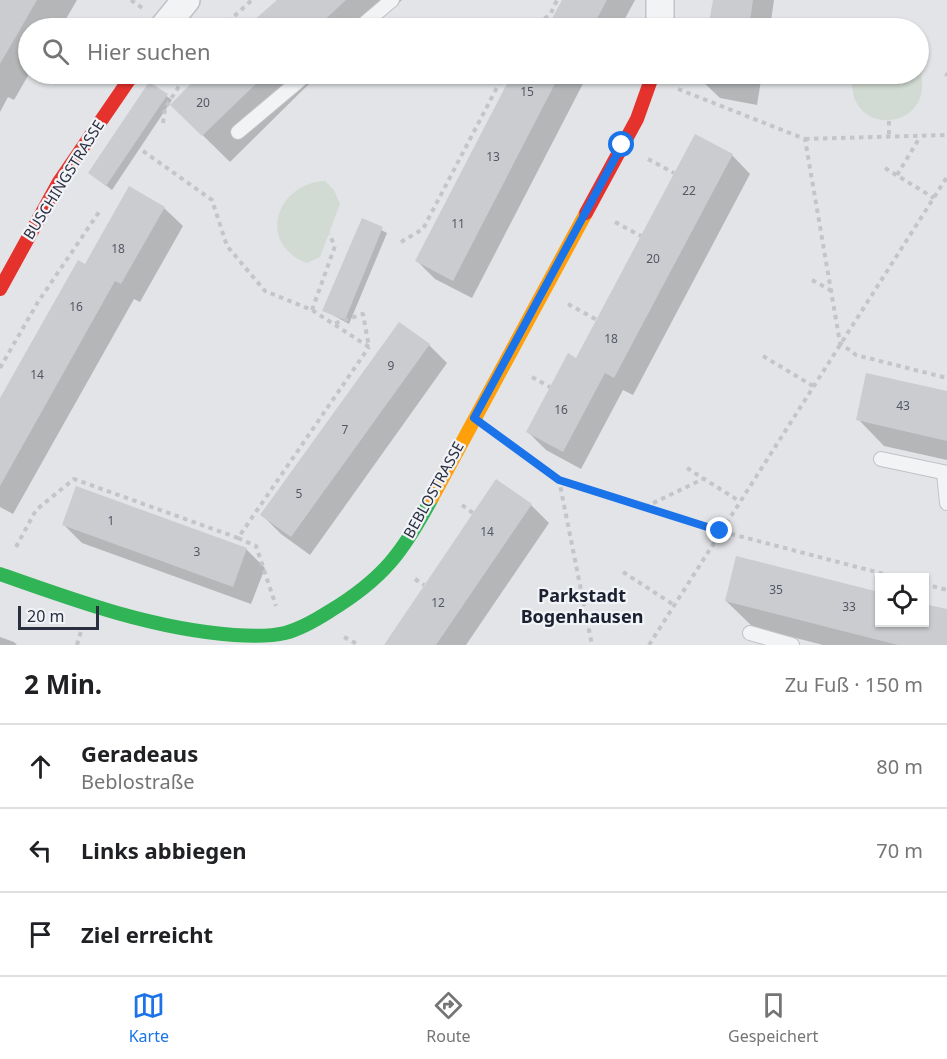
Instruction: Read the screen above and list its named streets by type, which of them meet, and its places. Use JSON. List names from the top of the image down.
{
  "streets": {
    "street": ["BUSCHINGSTRASSE", "BEBLOSTRASSE"]
  },
  "districts": ["Parkstadt Bogenhausen"],
  "house_numbers": [
    "15",
    "20",
    "13",
    "22",
    "11",
    "18",
    "20",
    "16",
    "18",
    "9",
    "14",
    "43",
    "16",
    "7",
    "5",
    "1",
    "14",
    "3",
    "35",
    "12",
    "33"
  ],
  "scale_bar": "20 m",
  "page": {
    "search": "Hier suchen",
    "scale": "20 m",
    "heading": ["2 Min.", "Zu Fuß · 150 m"],
    "list": [
      ["Geradeaus", "Beblostraße", "80 m"],
      ["Links abbiegen", "70 m"],
      "Ziel erreicht"
    ],
    "nav": ["Karte", "Route", "Gespeichert"]
  }
}
